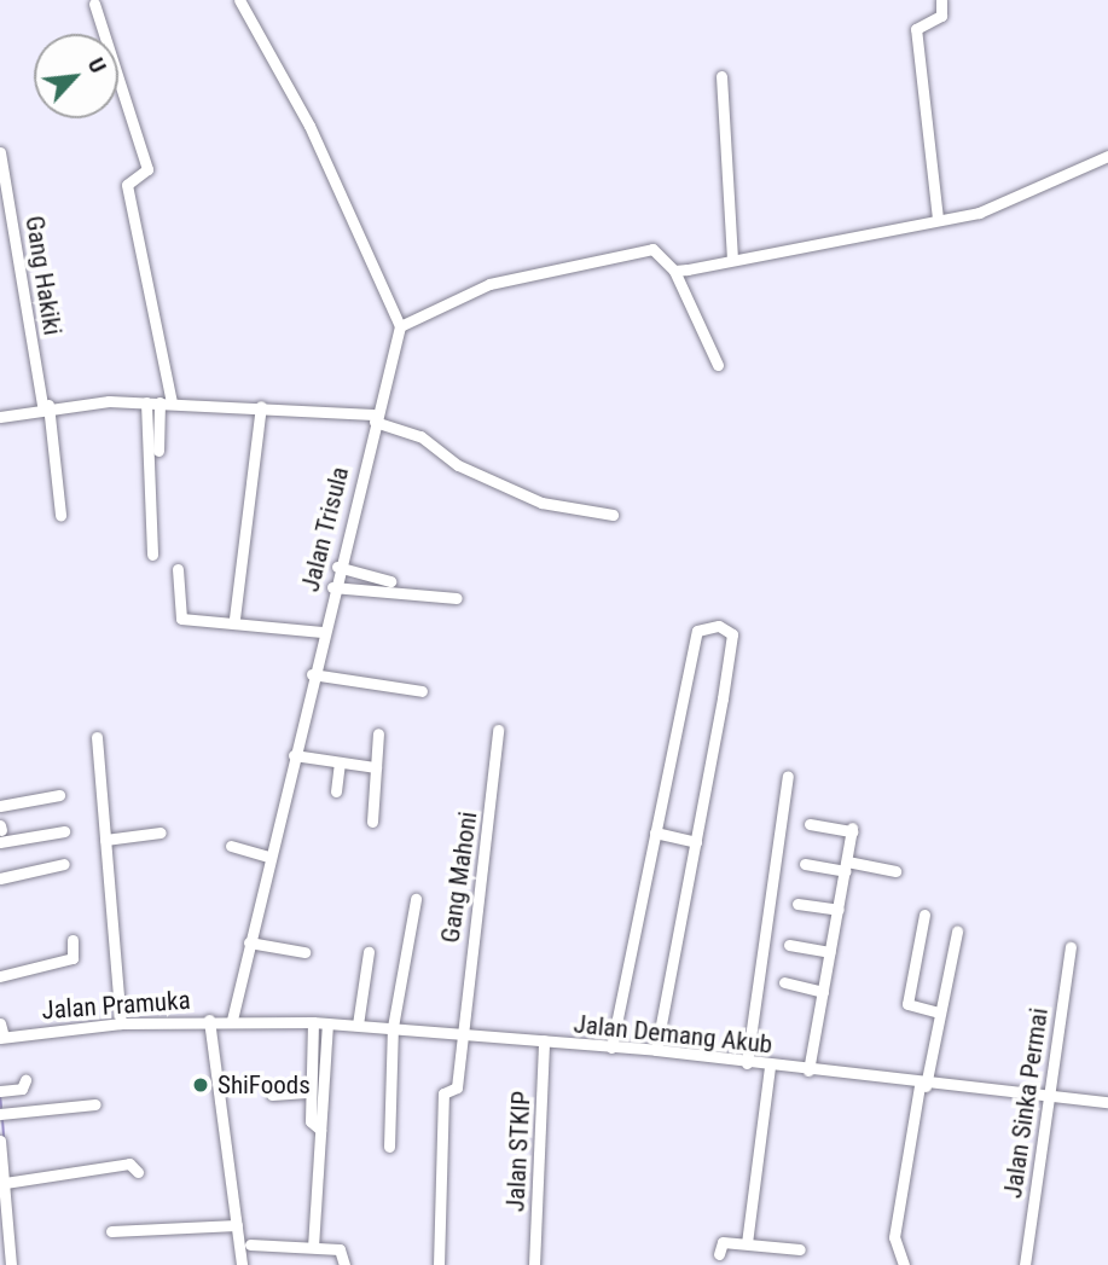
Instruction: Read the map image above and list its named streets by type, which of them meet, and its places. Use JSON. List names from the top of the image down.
{
  "streets": {
    "street": [
      "Gang Hakiki",
      "Jalan Trisula",
      "Gang Mahoni",
      "Jalan Pramuka",
      "Jalan Demang Akub",
      "Jalan Sinka Permai",
      "Jalan STKIP"
    ]
  },
  "crossings": [
    ["Jalan Trisula", "Jalan Pramuka"],
    ["Jalan Trisula", "Jalan Demang Akub"],
    ["Gang Mahoni", "Jalan Demang Akub"],
    ["Jalan Pramuka", "Jalan Demang Akub"],
    ["Jalan Demang Akub", "Jalan Sinka Permai"],
    ["Jalan Demang Akub", "Jalan STKIP"]
  ],
  "places": ["ShiFoods"],
  "north": "top right"
}
